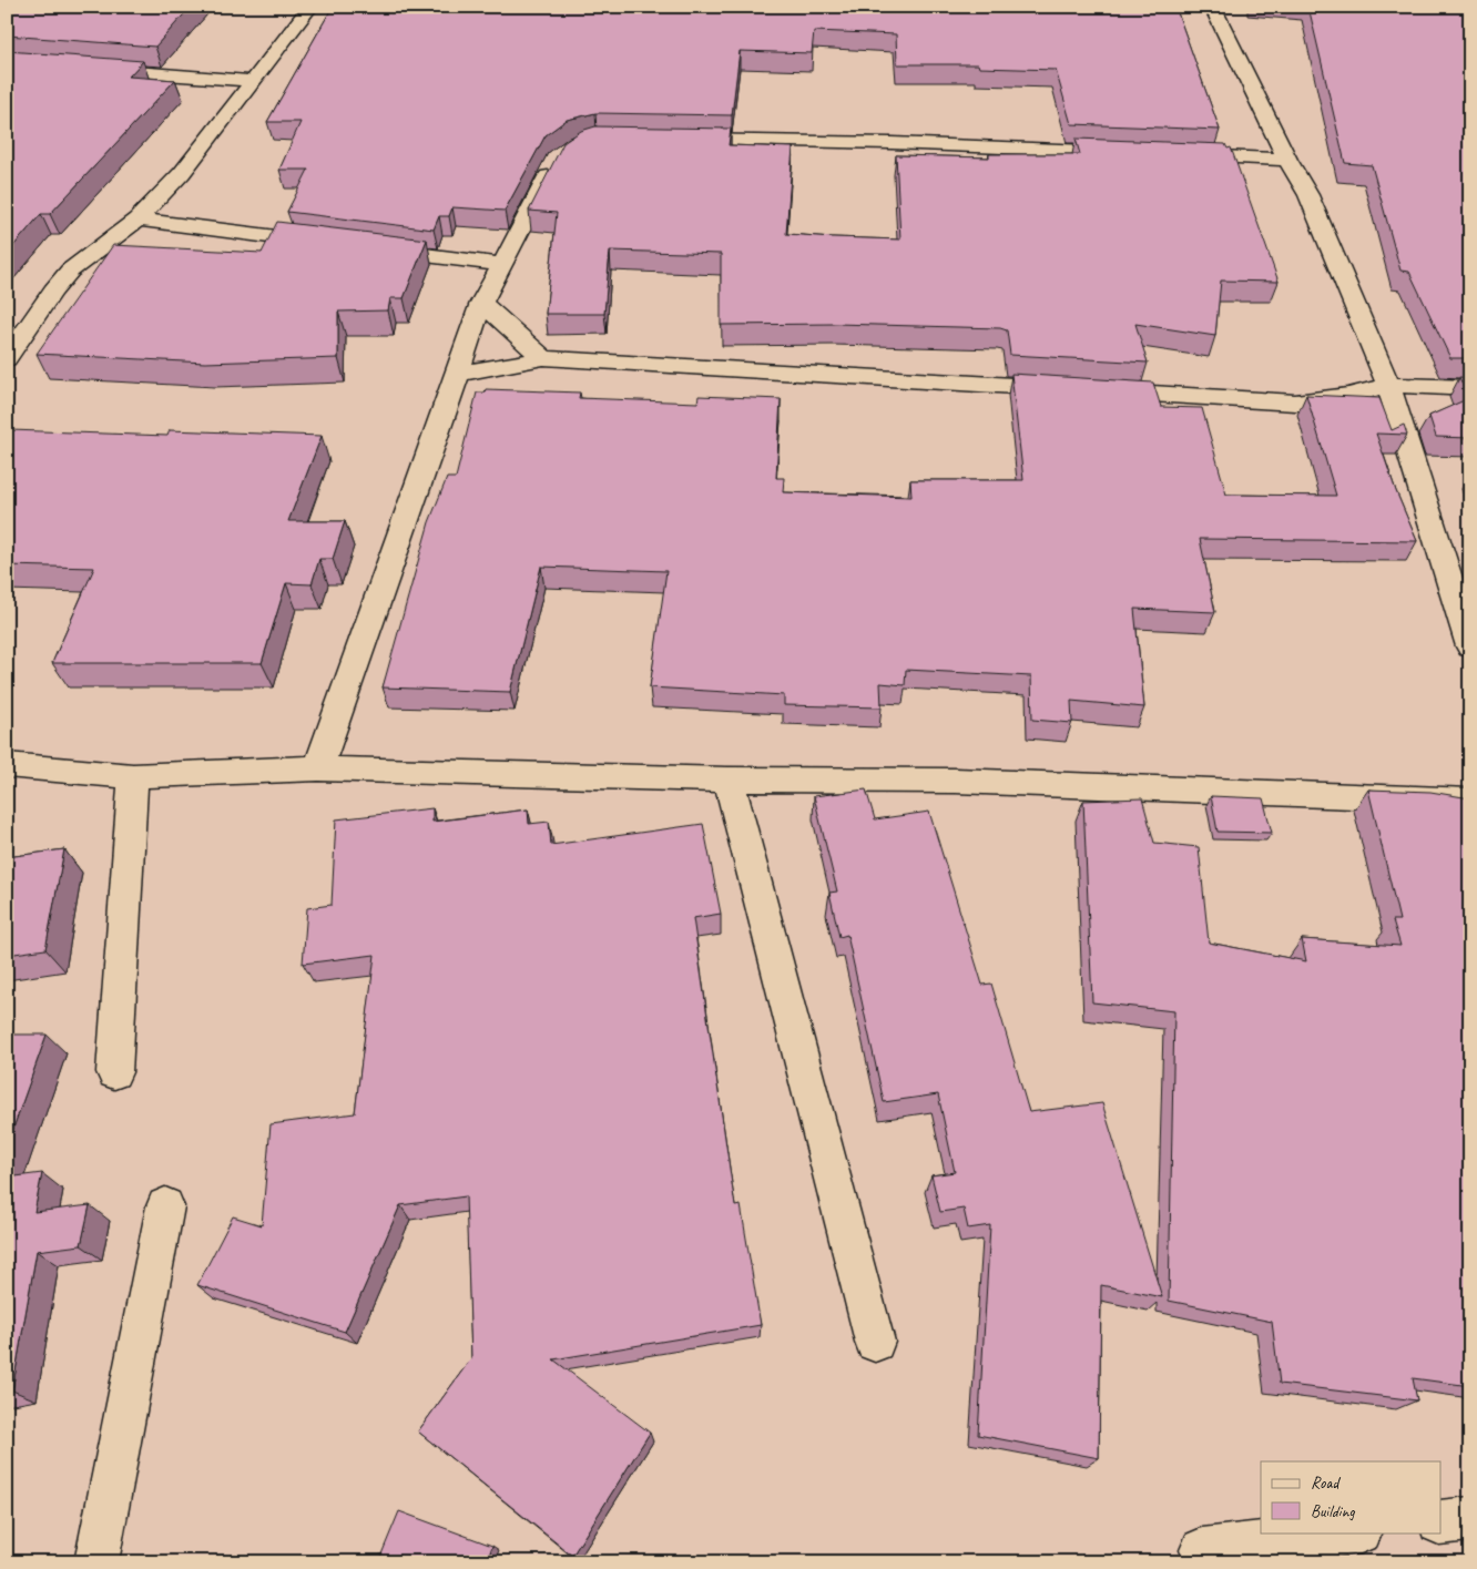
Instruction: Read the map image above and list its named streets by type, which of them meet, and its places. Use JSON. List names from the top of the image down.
{
  "legend": ["Road", "Building"]
}
